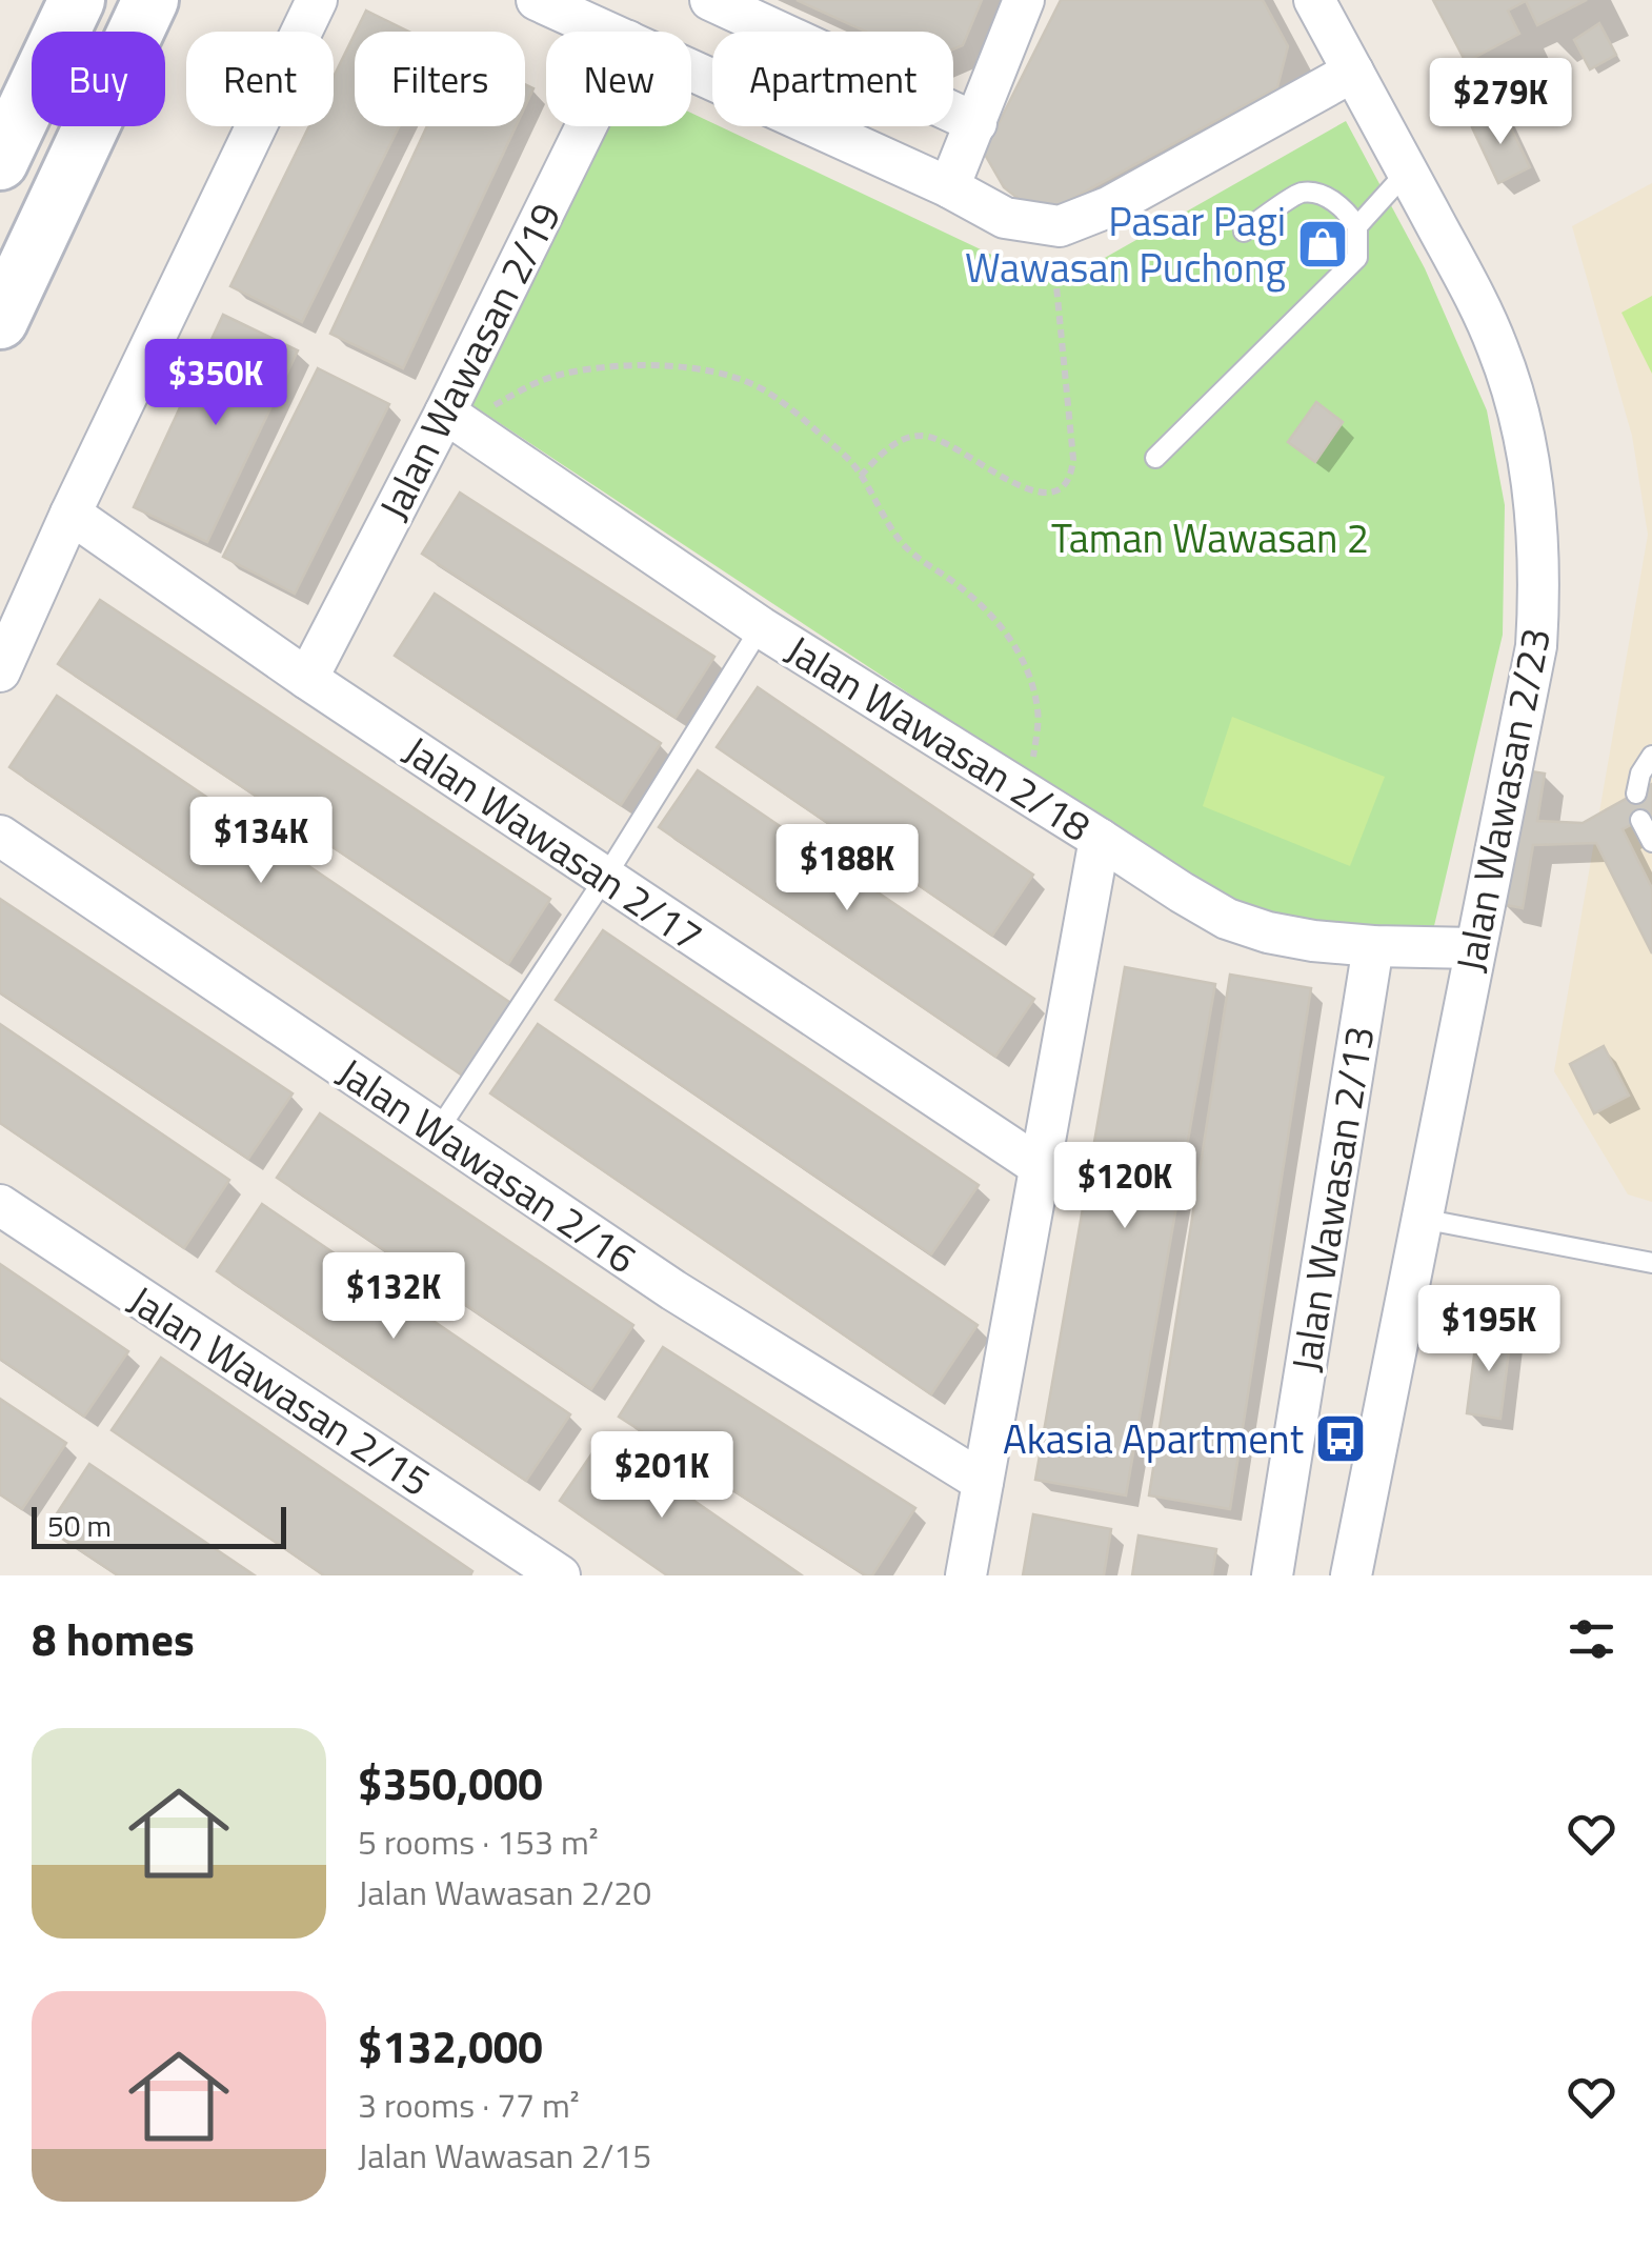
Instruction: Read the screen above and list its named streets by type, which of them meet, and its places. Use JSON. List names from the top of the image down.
{
  "streets": {
    "street": [
      "Jalan Wawasan 2/19",
      "Jalan Wawasan 2/18",
      "Jalan Wawasan 2/23",
      "Jalan Wawasan 2/17",
      "Jalan Wawasan 2/16",
      "Jalan Wawasan 2/13",
      "Jalan Wawasan 2/15"
    ]
  },
  "crossings": [
    ["Jalan Wawasan 2/19", "Jalan Wawasan 2/18"],
    ["Jalan Wawasan 2/19", "Jalan Wawasan 2/17"],
    ["Jalan Wawasan 2/18", "Jalan Wawasan 2/23"],
    ["Jalan Wawasan 2/18", "Jalan Wawasan 2/13"]
  ],
  "parks": ["Taman Wawasan 2"],
  "places": {
    "shop": ["Pasar Pagi Wawasan Puchong"],
    "bus stop": ["Akasia Apartment"]
  },
  "scale_bar": "50 m",
  "page": {
    "chip": [
      "Buy",
      "Rent",
      "Filters",
      "New",
      "Apartment"
    ],
    "price": [
      "$279K",
      "$350K",
      "$134K",
      "$188K",
      "$120K",
      "$132K",
      "$195K",
      "$201K"
    ],
    "scale": "50 m",
    "heading": "8 homes",
    "list": [
      {
        "name": "$350,000",
        "note": "5 rooms · 153 m² · Jalan Wawasan 2/20"
      },
      {
        "name": "$132,000",
        "note": "3 rooms · 77 m² · Jalan Wawasan 2/15"
      }
    ]
  }
}
